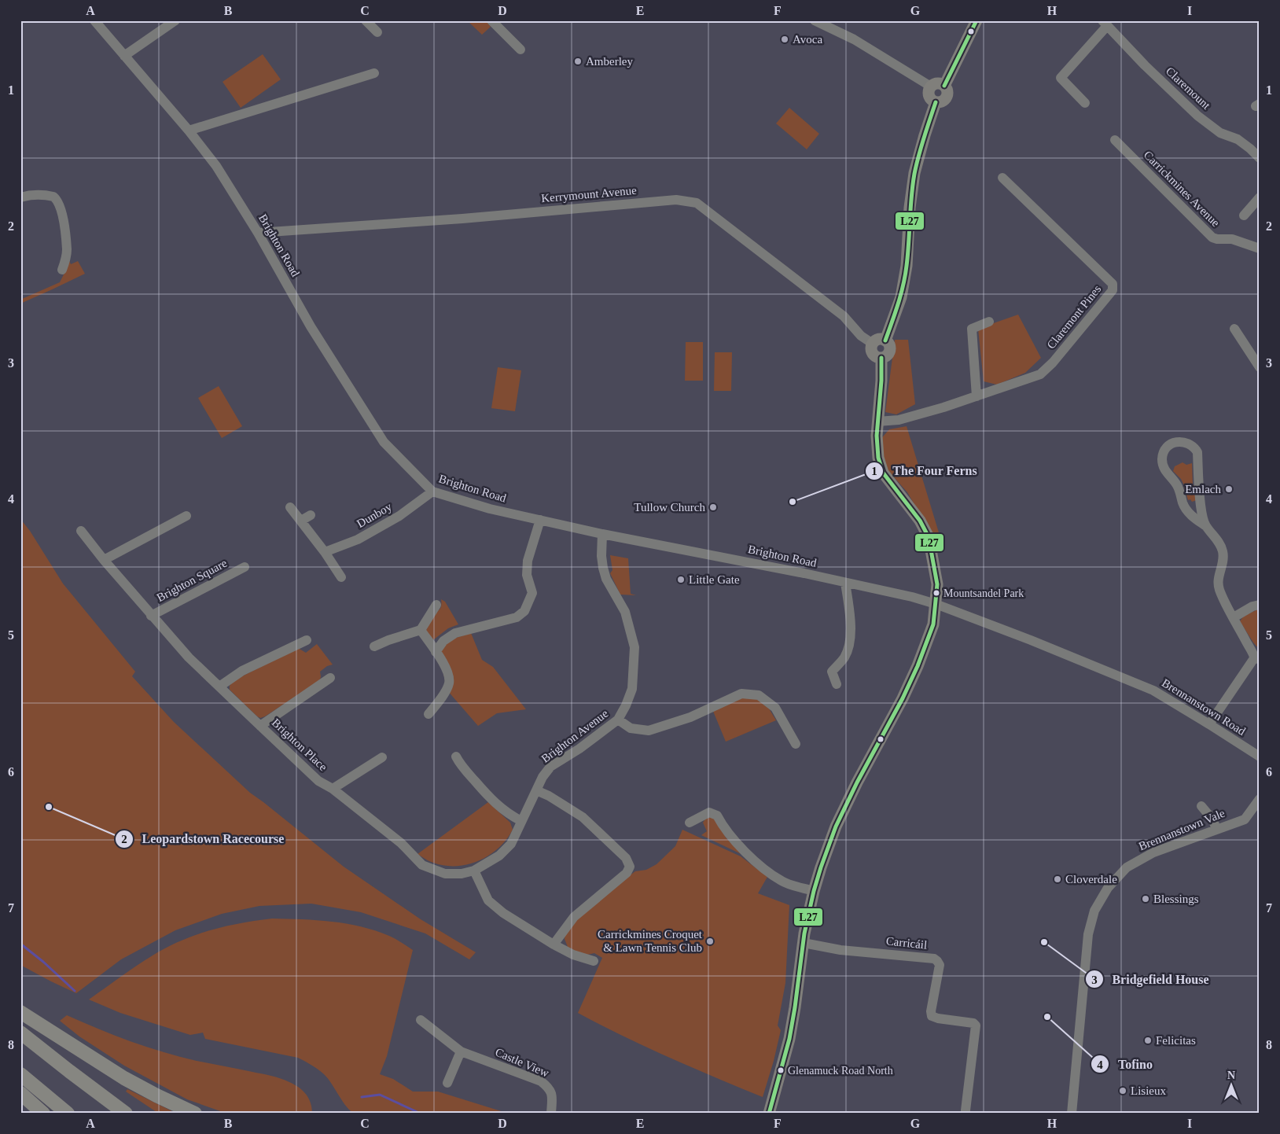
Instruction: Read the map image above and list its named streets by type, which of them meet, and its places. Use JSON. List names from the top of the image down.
{
  "streets": {
    "street": [
      "Claremount",
      "Carrickmines Avenue",
      "Kerrymount Avenue",
      "Brighton Road",
      "Claremont Pines",
      "Dunboy",
      "Brighton Square",
      "Brennanstown Road",
      "Brighton Avenue",
      "Brighton Place",
      "Brennanstown Vale",
      "Carricáil",
      "Castle View"
    ]
  },
  "crossings": [
    ["Kerrymount Avenue", "Brighton Road"],
    ["Brighton Road", "Dunboy"],
    ["Brighton Road", "Brennanstown Road"],
    ["Brighton Road", "Brighton Avenue"],
    ["Brighton Square", "Brighton Place"],
    ["Brighton Avenue", "Brighton Place"]
  ],
  "places": [
    "Avoca",
    "Amberley",
    "Emlach",
    "The Four Ferns",
    "Tullow Church",
    "Little Gate",
    "Mountsandel Park",
    "Leopardstown Racecourse",
    "Cloverdale",
    "Blessings",
    "Carrickmines Croquet & Lawn Tennis Club",
    "Bridgefield House",
    "Tofino",
    "Felicitas",
    "Glenamuck Road North",
    "Lisieux"
  ],
  "lines": ["transit line L27"],
  "north": "top",
  "grid": {
    "columns": [
      "A",
      "B",
      "C",
      "D",
      "E",
      "F",
      "G",
      "H",
      "I"
    ],
    "rows": [
      "1",
      "2",
      "3",
      "4",
      "5",
      "6",
      "7",
      "8"
    ]
  }
}
